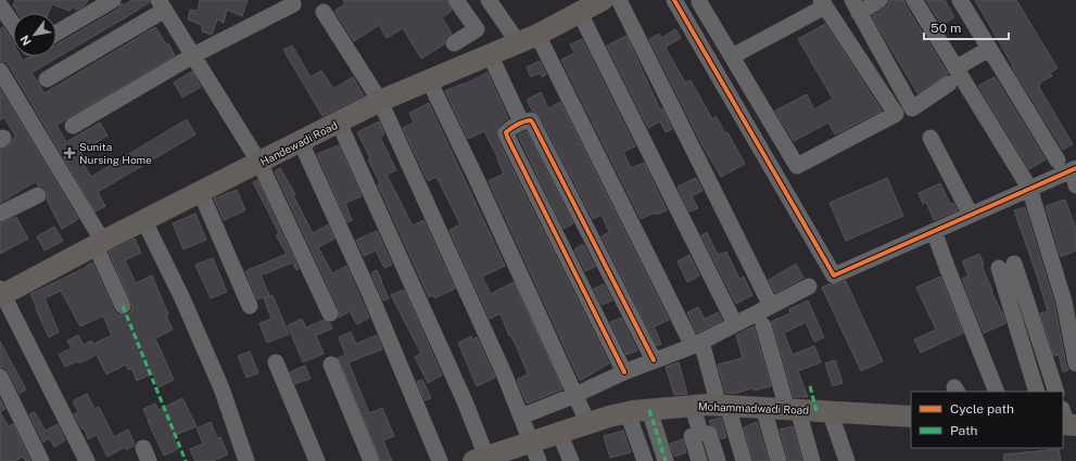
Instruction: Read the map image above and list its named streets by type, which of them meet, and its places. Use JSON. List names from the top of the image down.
{
  "streets": {
    "main road": ["Handewadi Road", "Mohammadwadi Road"]
  },
  "places": {
    "health": ["Sunita Nursing Home"]
  },
  "legend": ["Cycle path", "Path"],
  "scale_bar": "50 m",
  "north": "bottom left"
}
